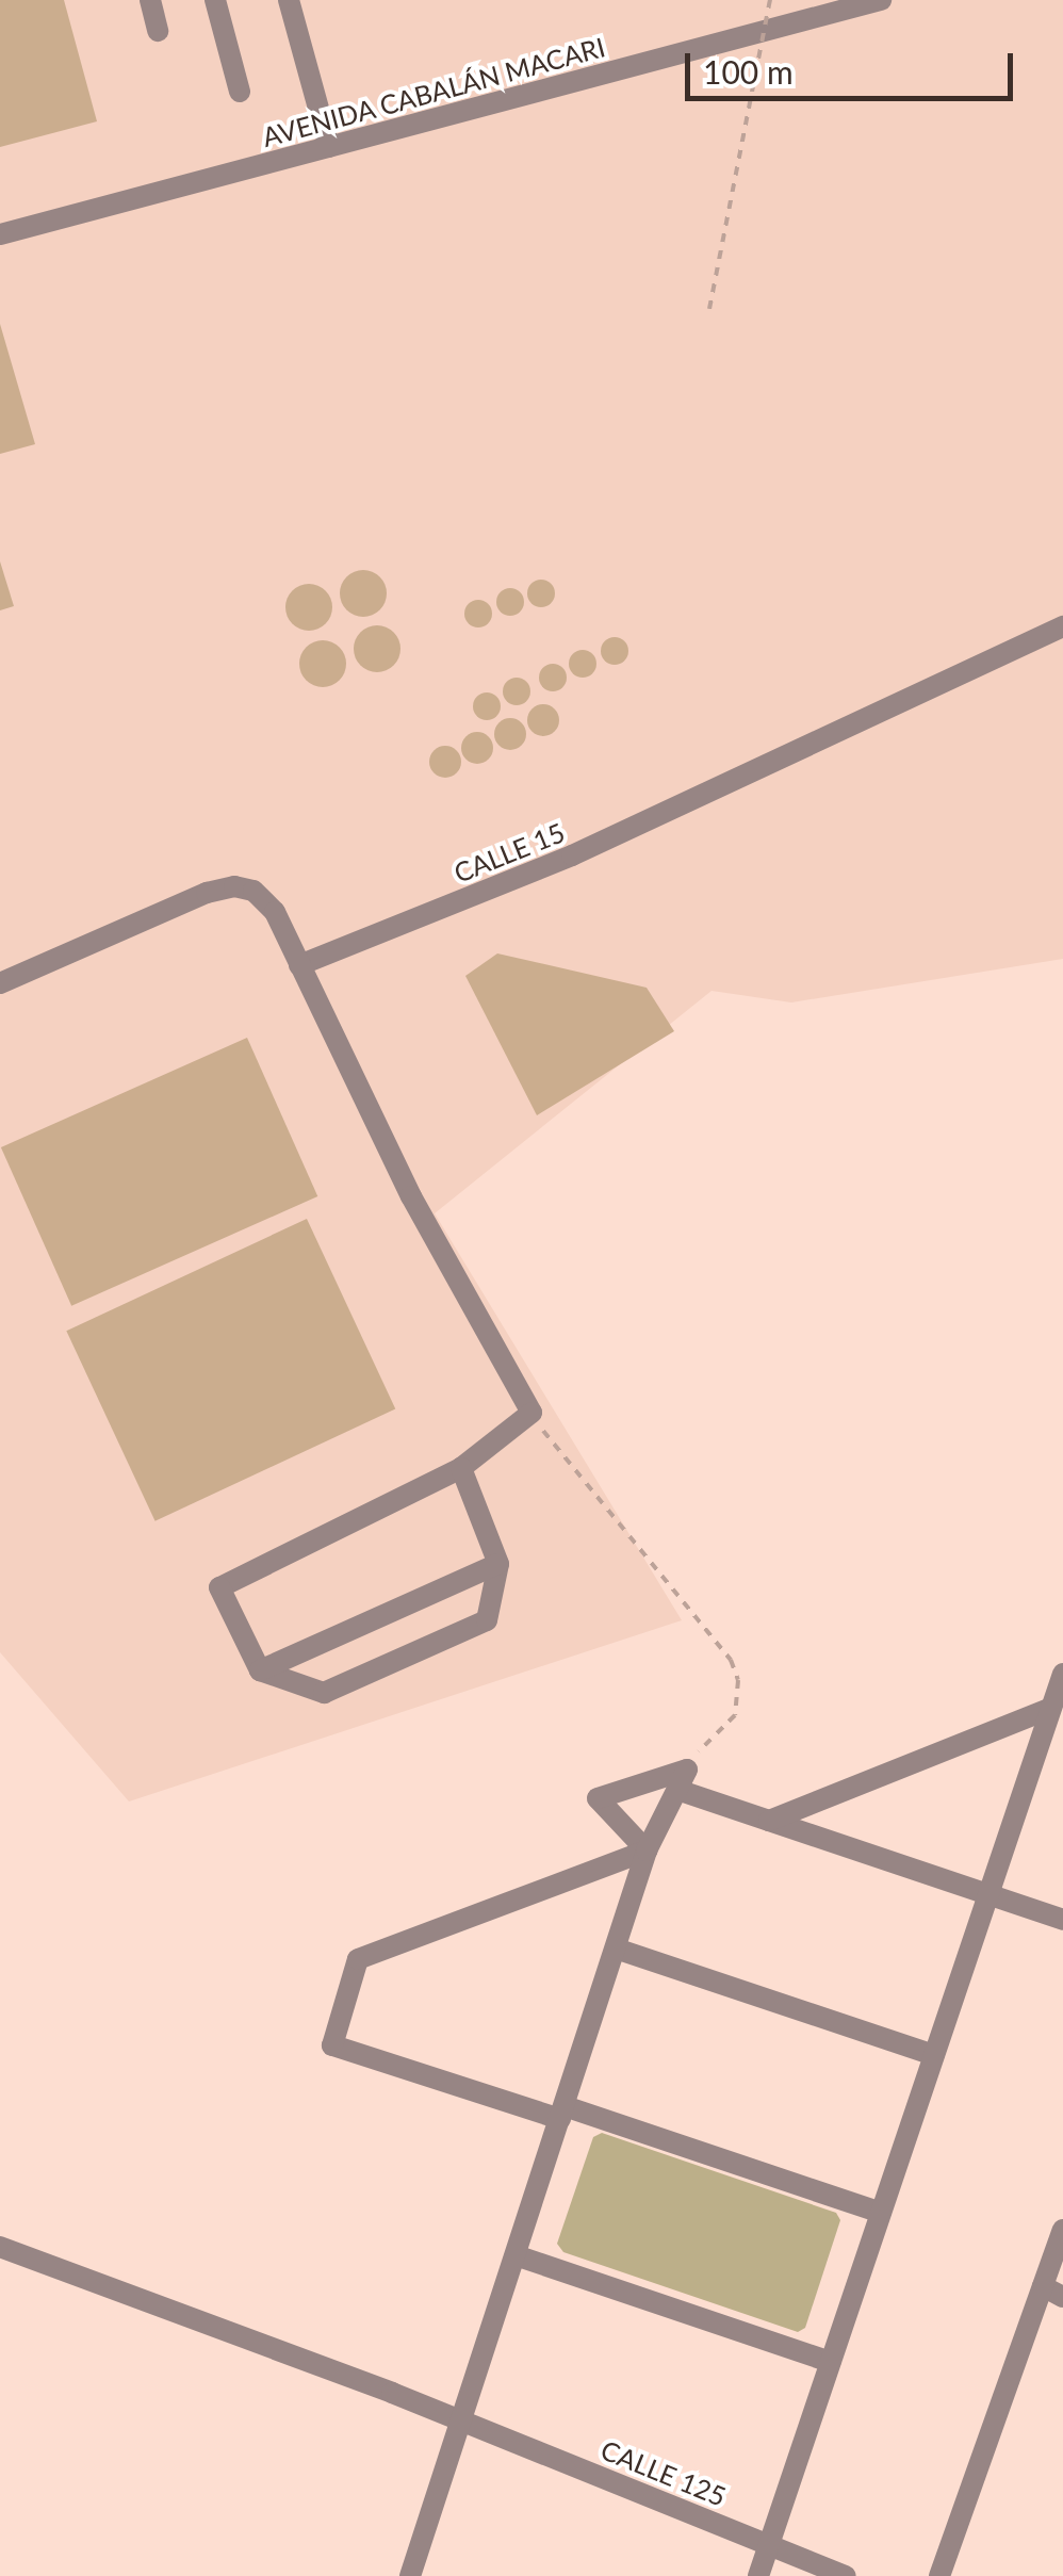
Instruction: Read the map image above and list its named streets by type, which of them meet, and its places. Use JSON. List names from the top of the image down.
{
  "streets": {
    "street": ["AVENIDA CABALÁN MACARI", "CALLE 15", "CALLE 125"]
  },
  "scale_bar": "100 m"
}
